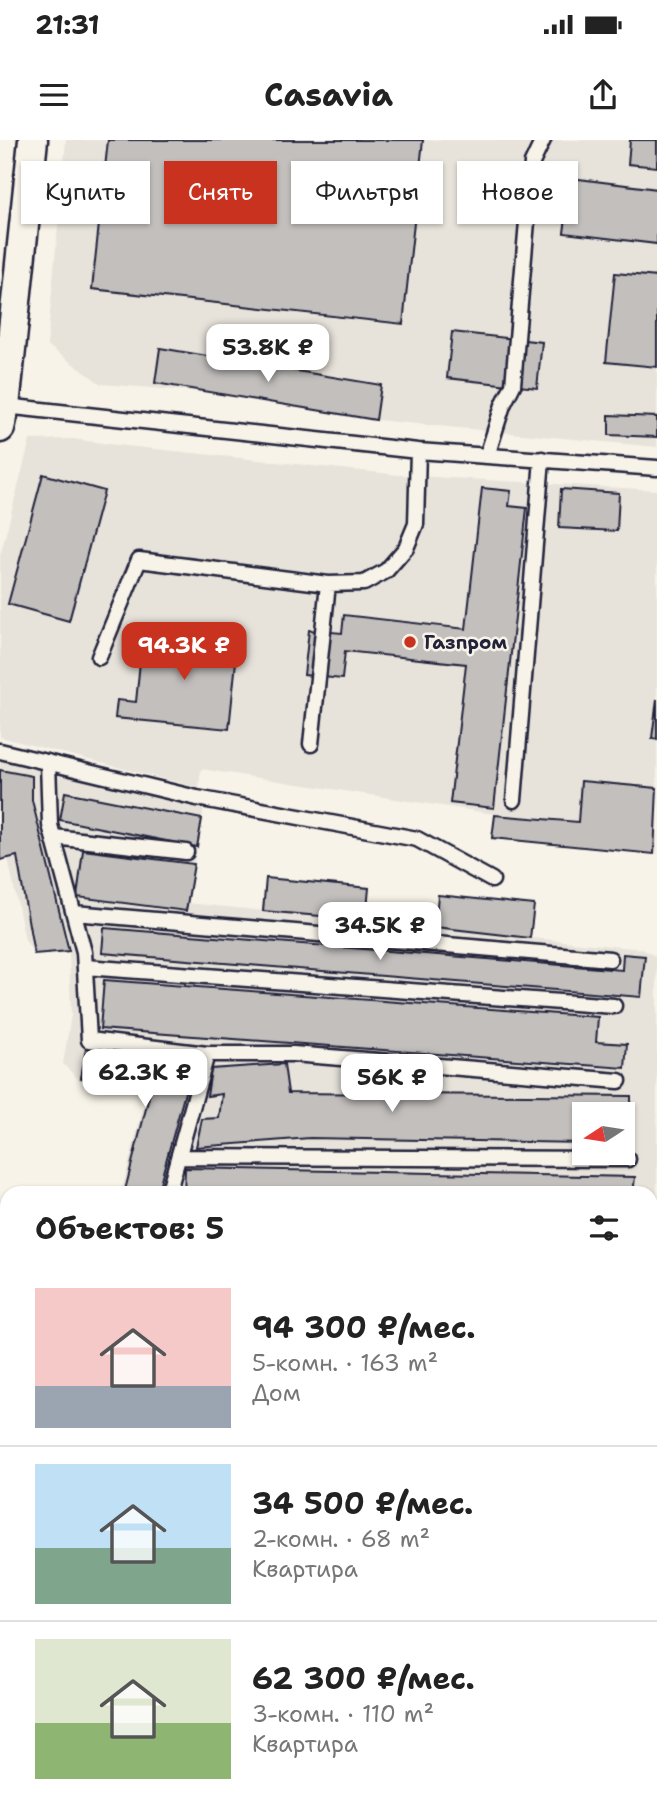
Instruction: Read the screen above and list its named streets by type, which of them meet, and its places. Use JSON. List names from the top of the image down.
{
  "places": ["Газпром"],
  "north": "left",
  "page": {
    "status": "21:31",
    "header": "Casavia",
    "chip": [
      "Купить",
      "Снять",
      "Фильтры",
      "Новое"
    ],
    "price": [
      "53.8K ₽",
      "94.3K ₽",
      "34.5K ₽",
      "62.3K ₽",
      "56K ₽"
    ],
    "heading": "Объектов: 5",
    "list": [
      {
        "name": "94 300 ₽/мес.",
        "note": "5-комн. · 163 m² · Дом"
      },
      {
        "name": "34 500 ₽/мес.",
        "note": "2-комн. · 68 m² · Квартира"
      },
      {
        "name": "62 300 ₽/мес.",
        "note": "3-комн. · 110 m² · Квартира"
      }
    ]
  }
}
